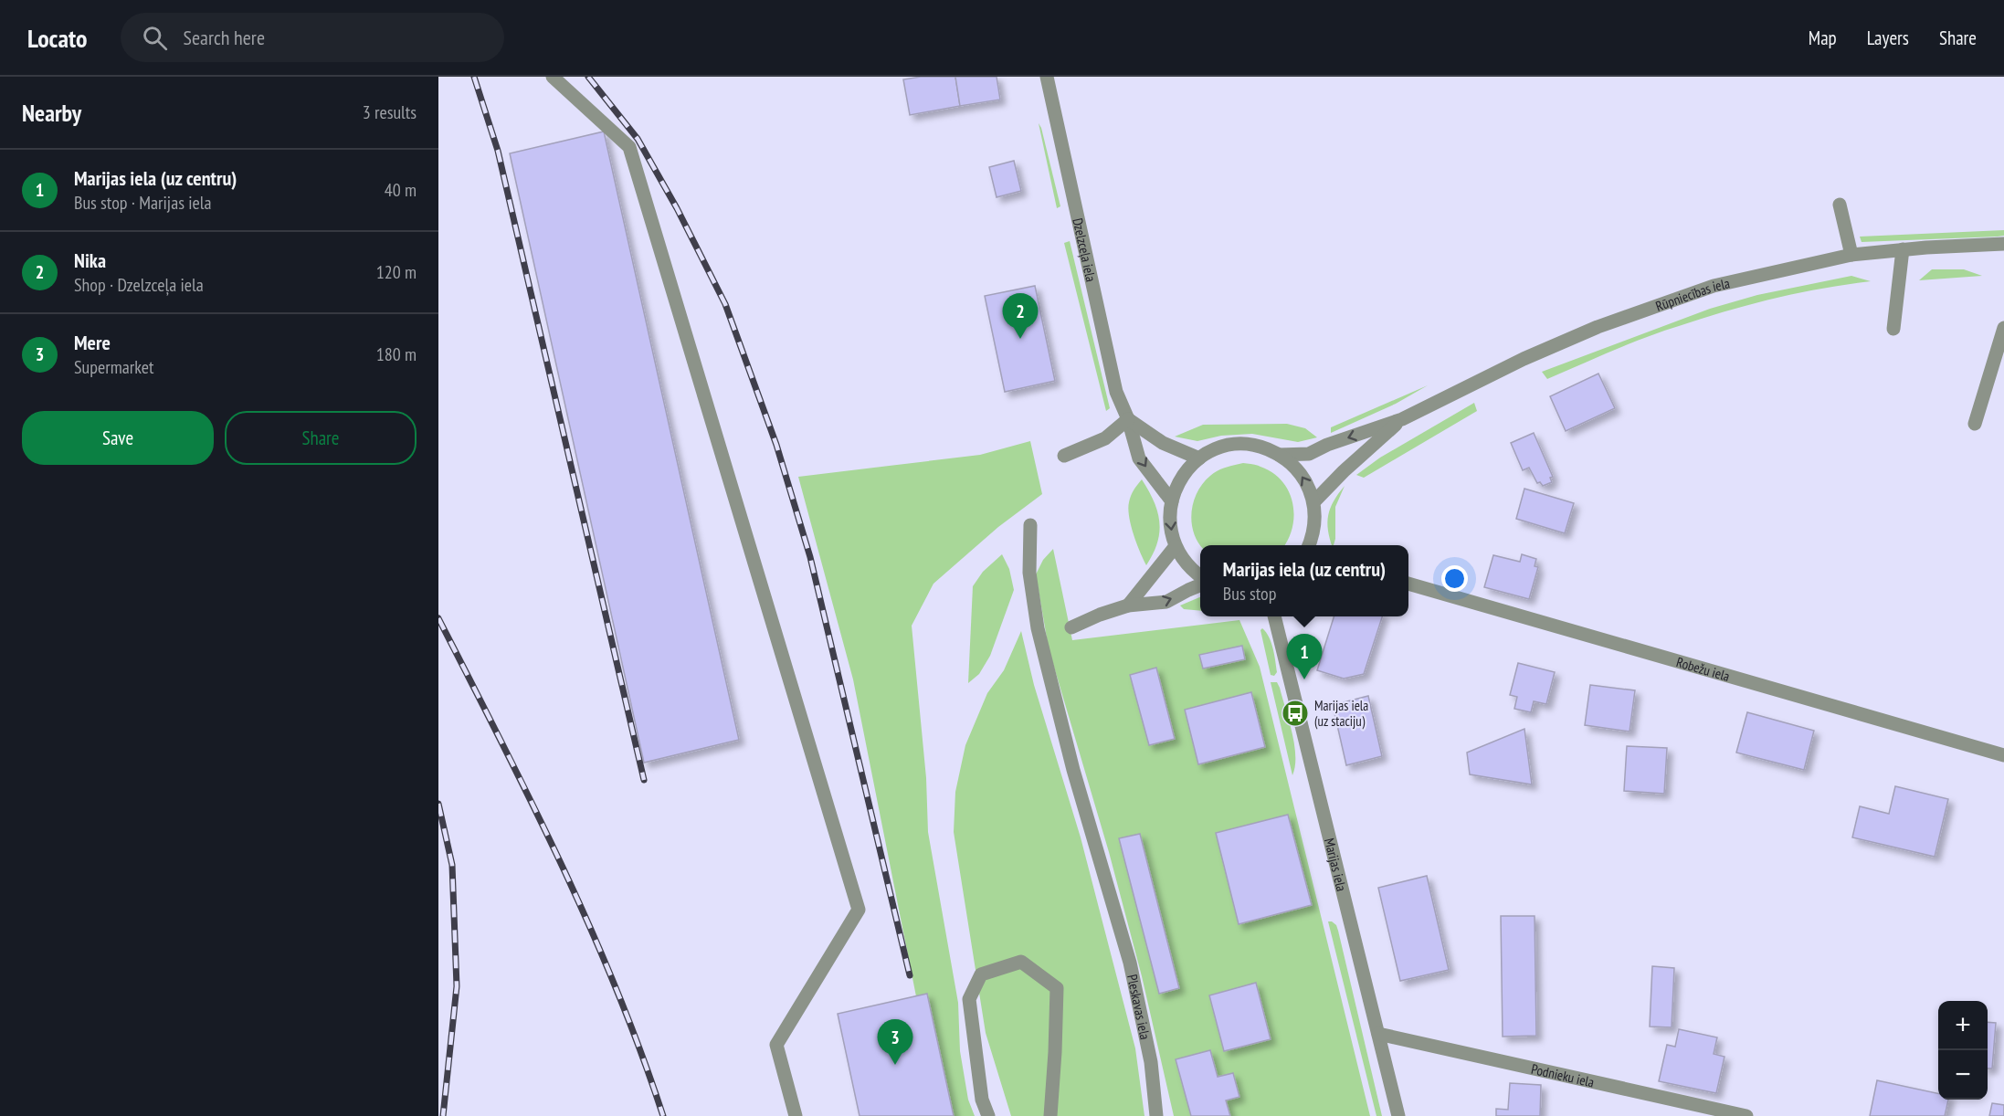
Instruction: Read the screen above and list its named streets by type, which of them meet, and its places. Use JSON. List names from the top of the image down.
{
  "streets": {
    "street": [
      "Dzelzceļa iela",
      "Rūpniecības iela",
      "Robežu iela",
      "Marijas iela",
      "Pleskavas iela",
      "Podnieku iela"
    ]
  },
  "crossings": [
    ["Marijas iela", "Podnieku iela"]
  ],
  "places": {
    "bus stop": ["Marijas iela (uz staciju)"]
  },
  "page": {
    "header": "Locato",
    "search": "Search here",
    "nav": ["Map", "Layers", "Share"],
    "heading": ["Nearby", "3 results"],
    "list": [
      {
        "mark": "1",
        "name": "Marijas iela (uz centru)",
        "note": "Bus stop · Marijas iela",
        "value": "40 m"
      },
      {
        "mark": "2",
        "name": "Nika",
        "note": "Shop · Dzelzceļa iela",
        "value": "120 m"
      },
      {
        "mark": "3",
        "name": "Mere",
        "note": "Supermarket",
        "value": "180 m"
      }
    ],
    "pins": ["2", "1", "3"],
    "buttons": ["Save", "Share"],
    "popup": ["Marijas iela (uz centru)", "Bus stop"],
    "map_buttons": ["+", "−"]
  }
}
